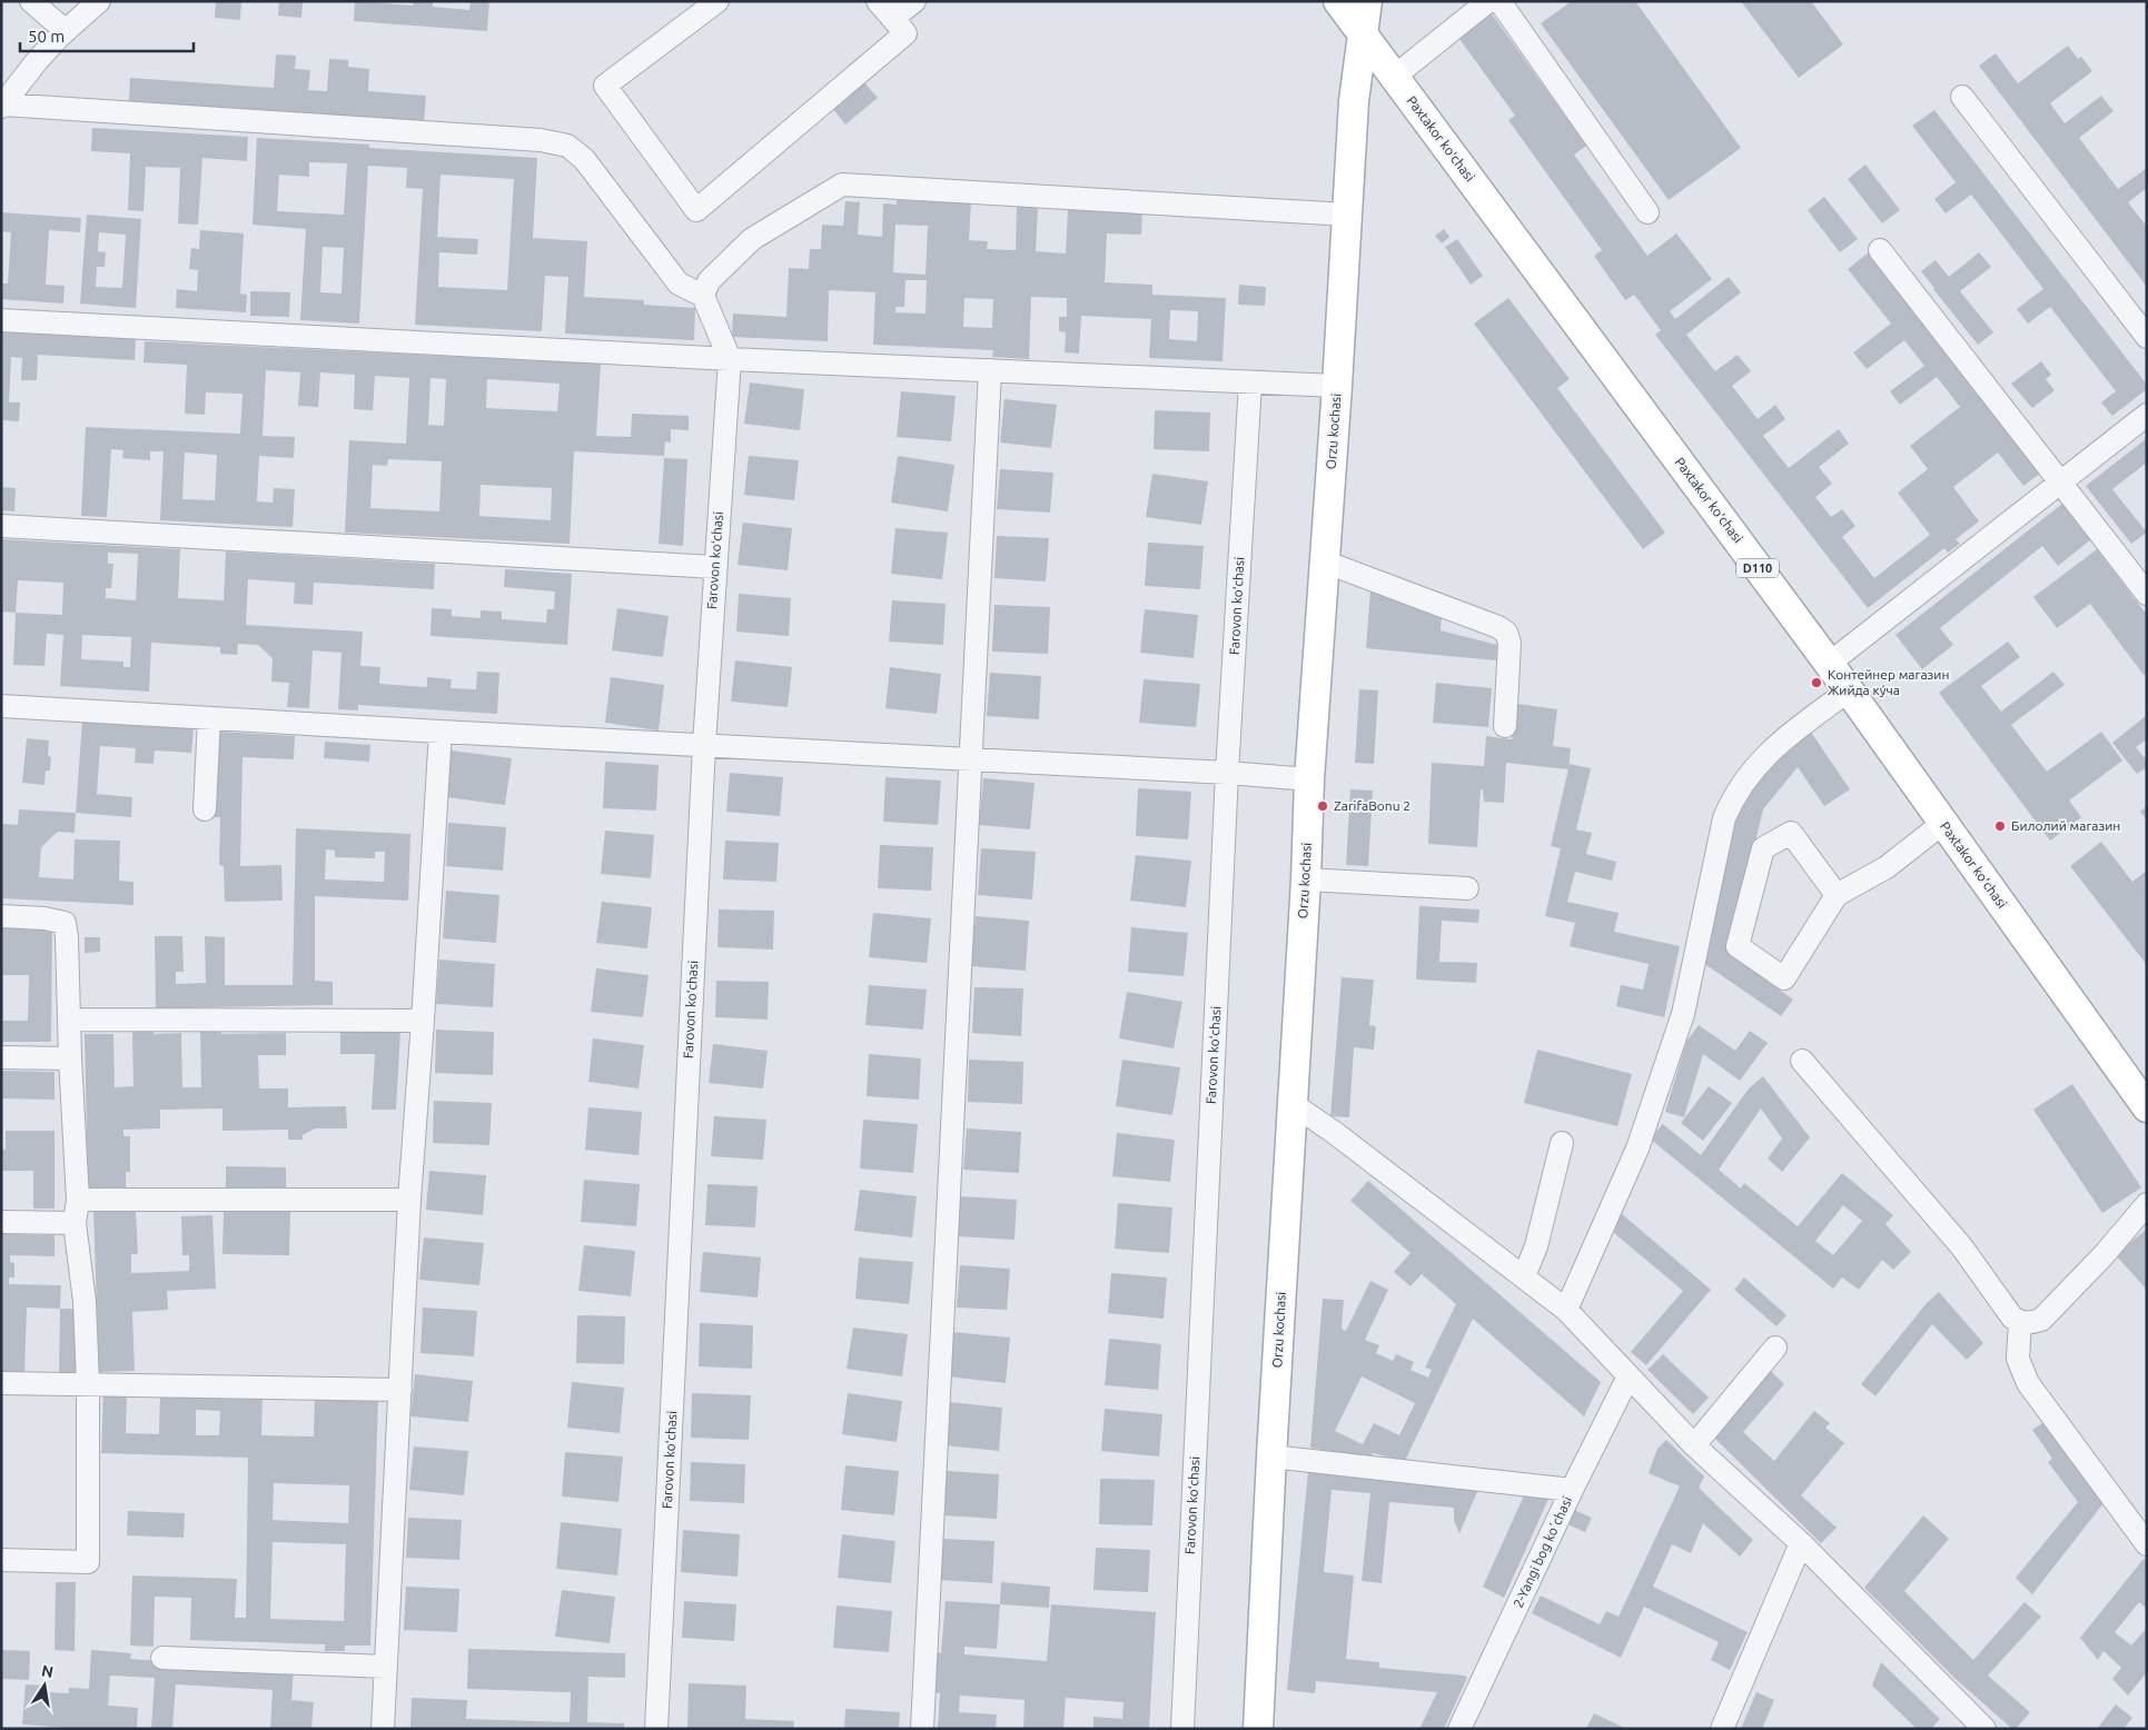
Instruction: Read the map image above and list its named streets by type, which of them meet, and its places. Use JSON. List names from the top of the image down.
{
  "streets": {
    "main road": ["Paxtakor koʻchasi", "Orzu kochasi", "D110"],
    "street": ["Farovon koʻchasi", "2-Yangi bog koʼchasi"]
  },
  "crossings": [
    ["Paxtakor koʻchasi", "Orzu kochasi"],
    ["Paxtakor koʻchasi", "D110"],
    ["Orzu kochasi", "D110"]
  ],
  "places": ["Контейнер магазин Жийда ку́ча", "ZarifaBonu 2", "Билолий магазин"],
  "scale_bar": "50 m",
  "north": "top"
}
